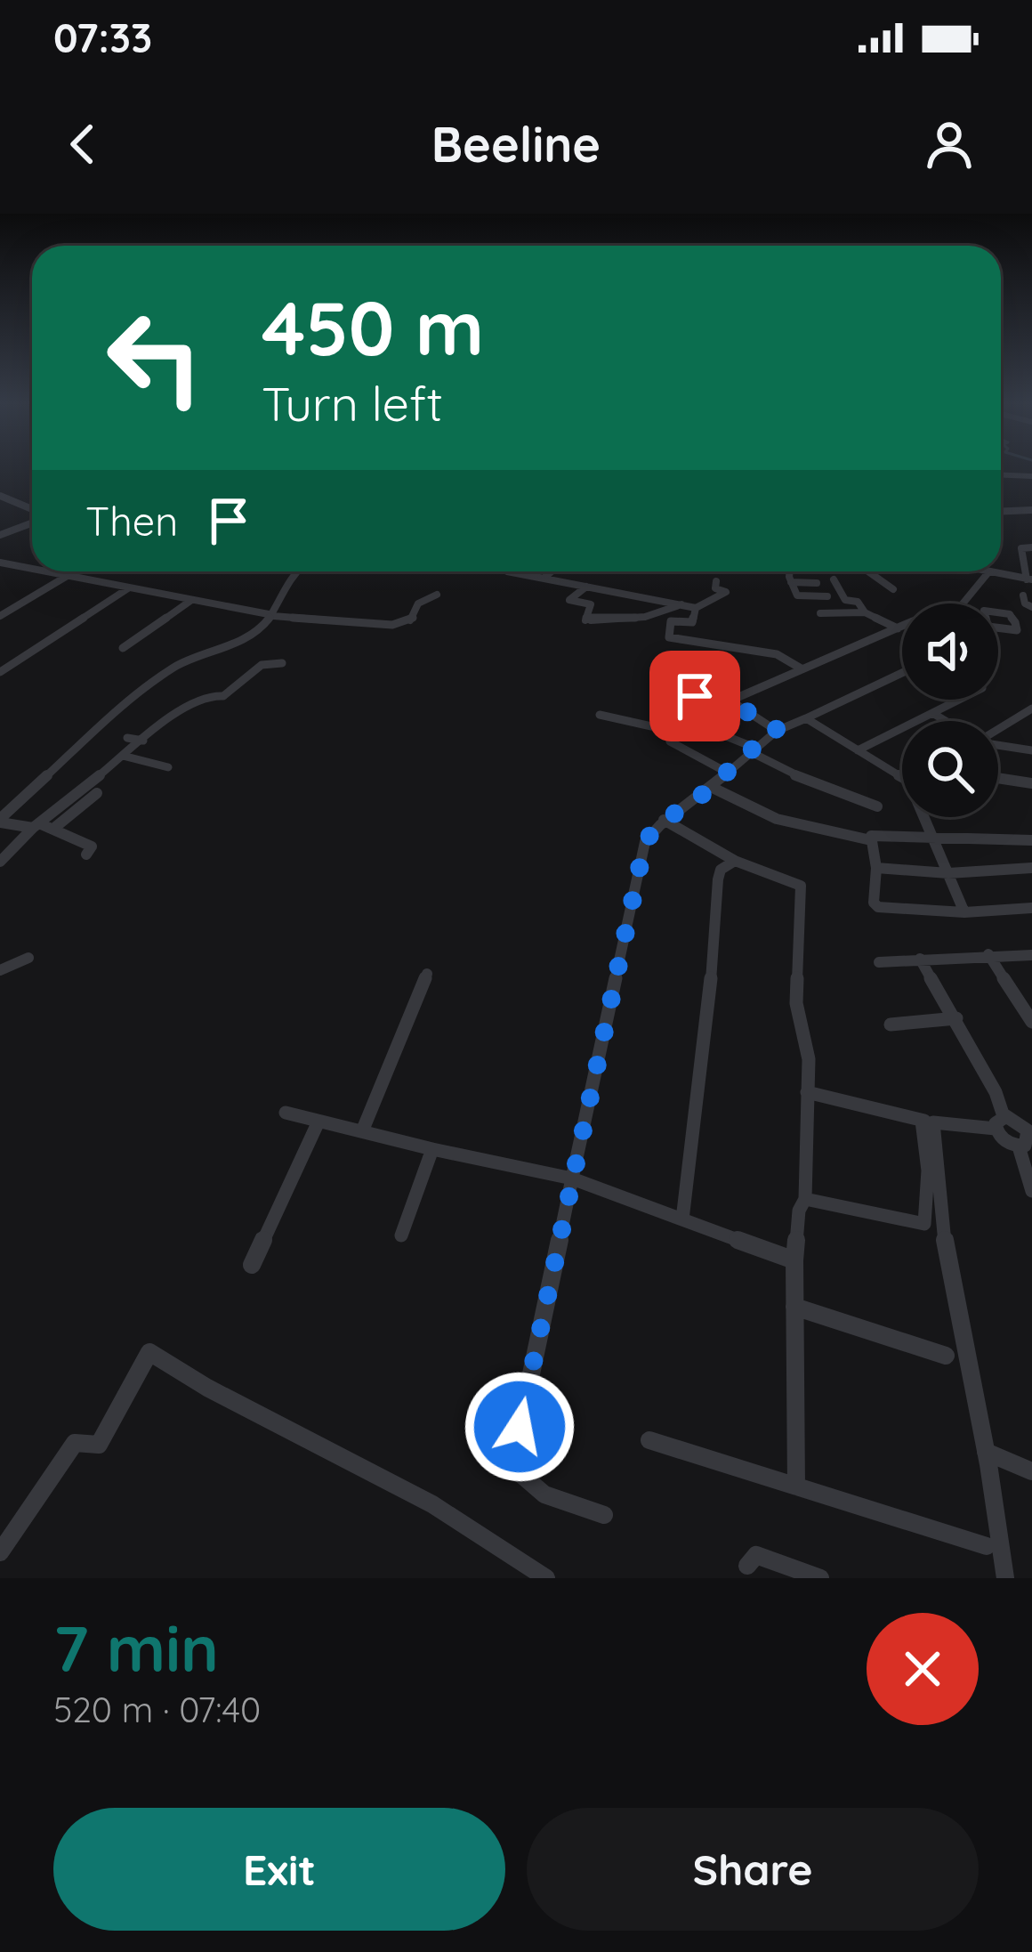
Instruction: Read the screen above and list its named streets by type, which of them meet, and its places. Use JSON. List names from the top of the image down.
{
  "page": {
    "status": "07:33",
    "header": "Beeline",
    "turn": ["450 m", "Turn left"],
    "then": "Then",
    "heading": ["7 min", "520 m · 07:40"],
    "buttons": ["Exit", "Share"]
  }
}
